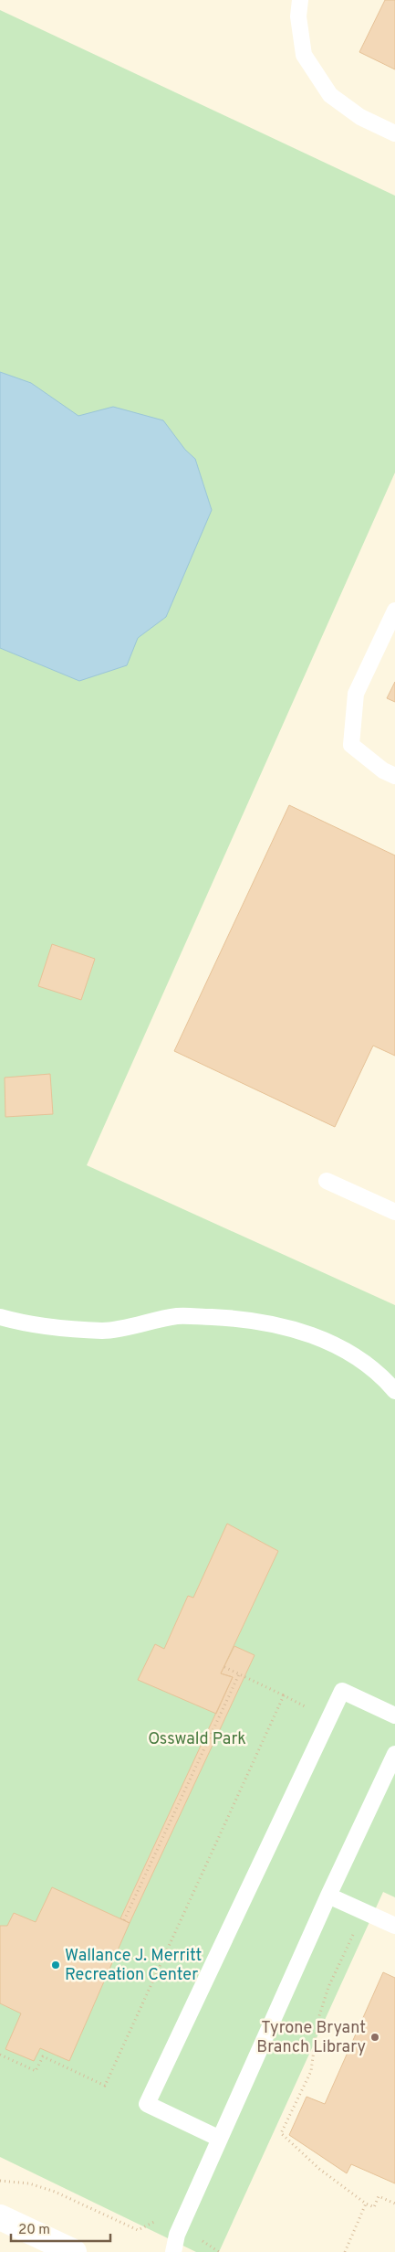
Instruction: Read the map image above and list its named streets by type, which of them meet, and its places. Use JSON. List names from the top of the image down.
{
  "parks": ["Osswald Park"],
  "places": ["Wallance J. Merritt Recreation Center", "Tyrone Bryant Branch Library"],
  "scale_bar": "20 m"
}
